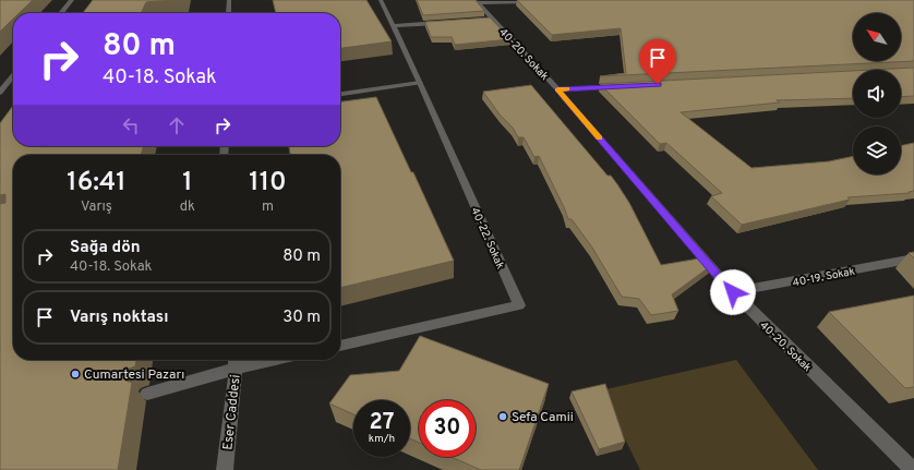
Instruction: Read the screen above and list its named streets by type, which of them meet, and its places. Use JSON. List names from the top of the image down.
{
  "streets": {
    "street": [
      "40-20. Sokak",
      "40-22. Sokak",
      "40-19. Sokak",
      "Eser Caddesi"
    ]
  },
  "crossings": [
    ["40-20. Sokak", "40-19. Sokak"]
  ],
  "places": ["Cumartesi Pazarı", "Sefa Camii"],
  "north": "top left",
  "page": {
    "turn": ["80 m", "40-18. Sokak"],
    "eta": [
      "16:41",
      "Varış",
      "1",
      "dk",
      "110",
      "m"
    ],
    "list": [
      {
        "name": "Sağa dön",
        "note": "40-18. Sokak",
        "value": "80 m"
      },
      {
        "name": "Varış noktası",
        "value": "30 m"
      }
    ],
    "speed": "27 km/h",
    "limit": "30"
  }
}
